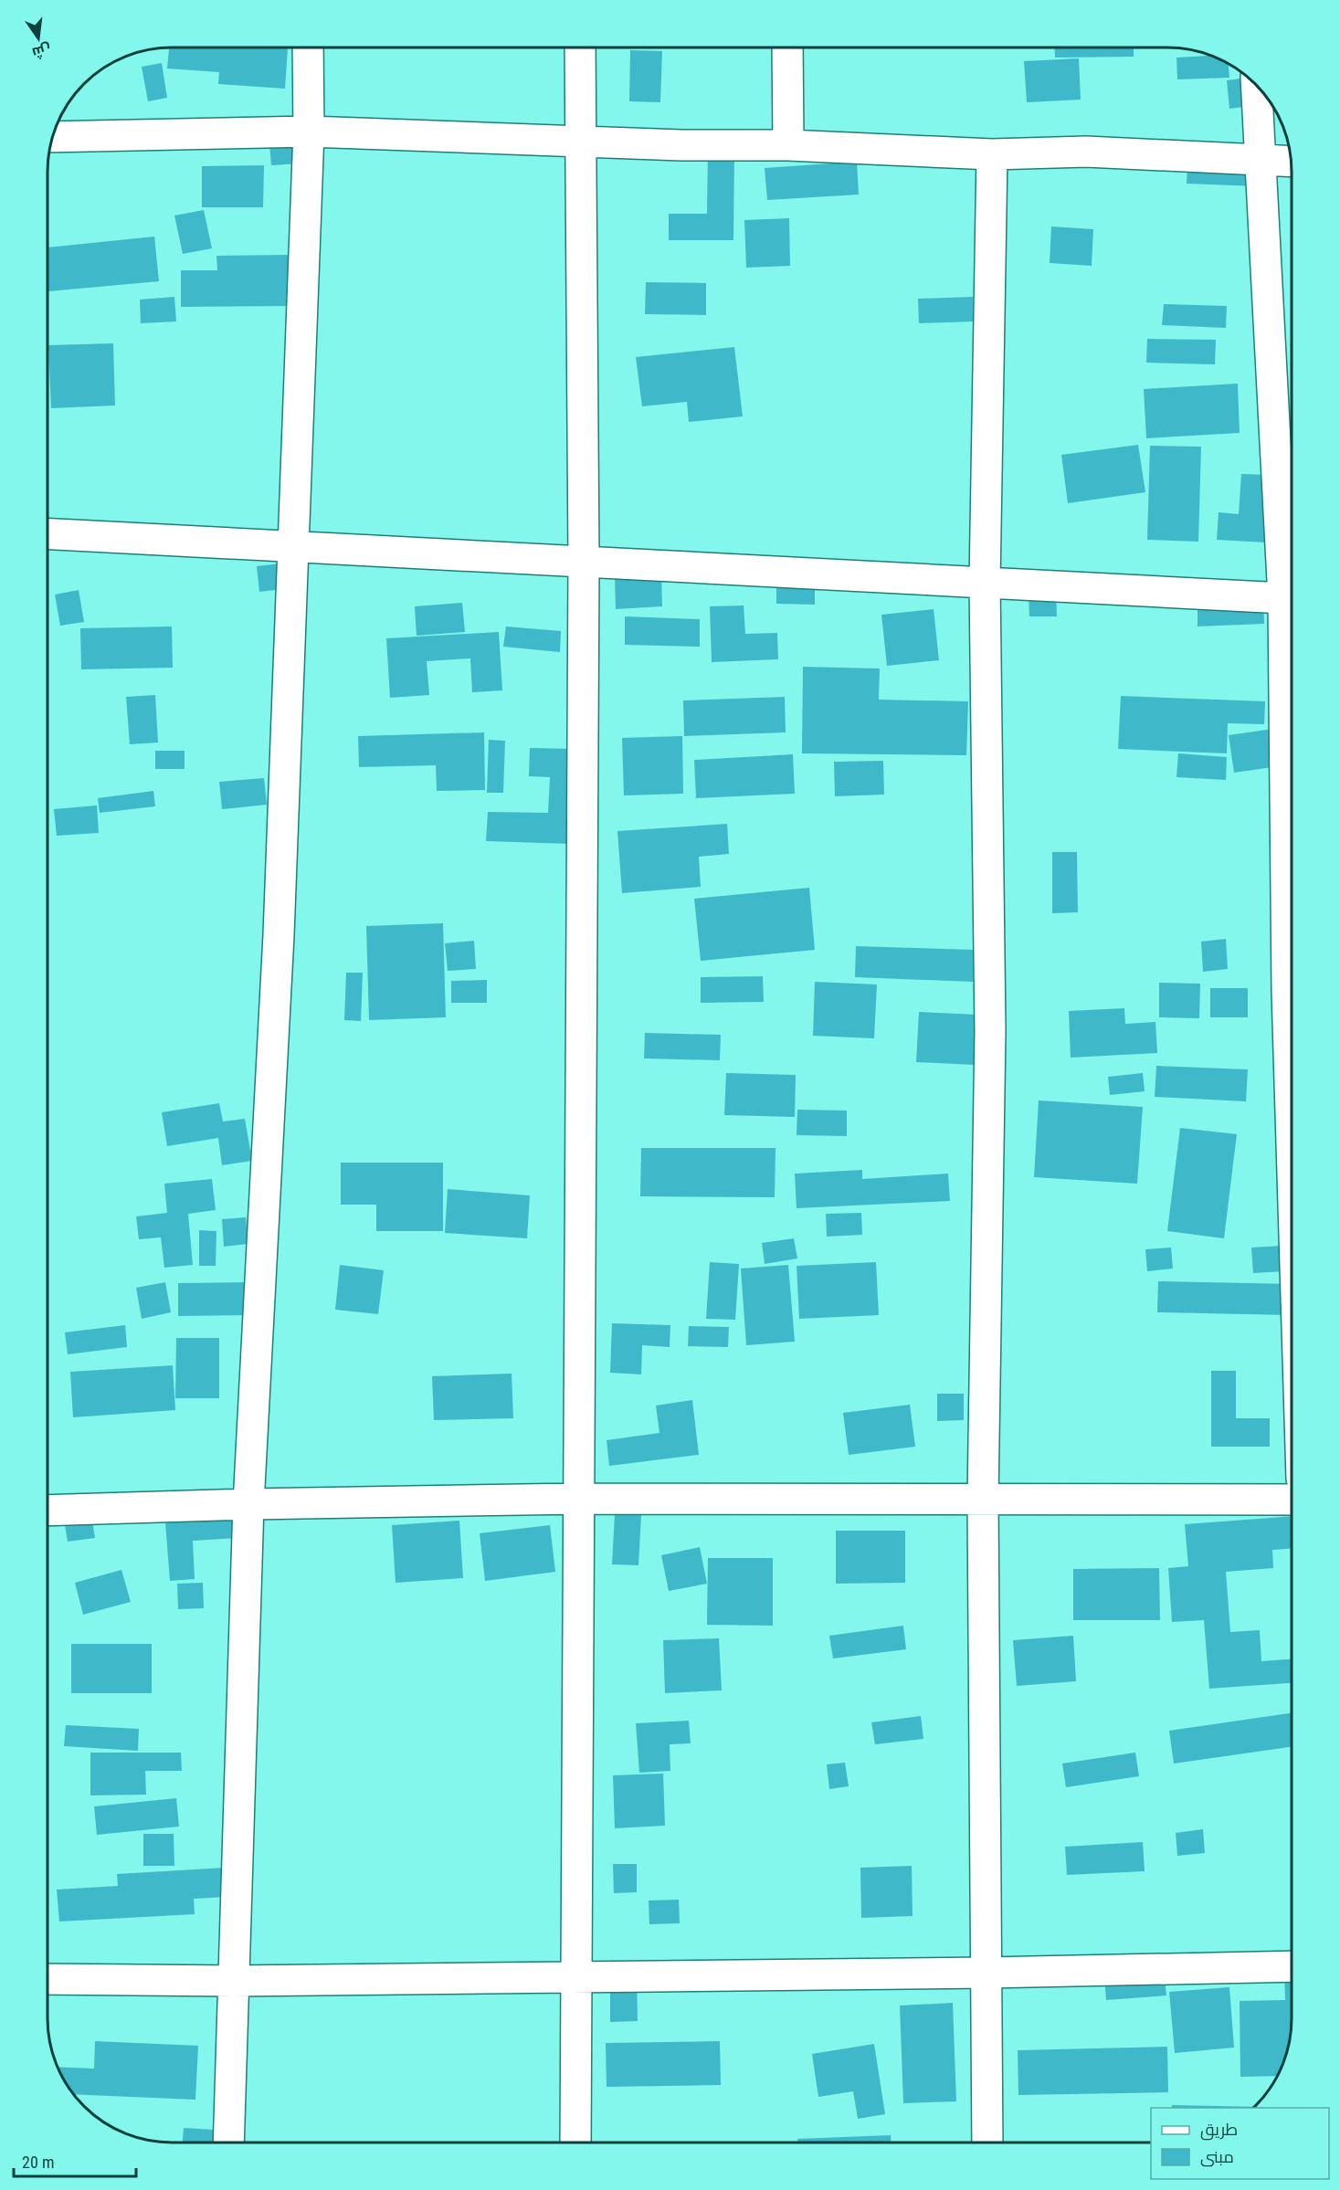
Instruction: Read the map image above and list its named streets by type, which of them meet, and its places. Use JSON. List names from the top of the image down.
{
  "legend": ["طريق", "مبنى"],
  "scale_bar": "20 m",
  "north": "bottom"
}
